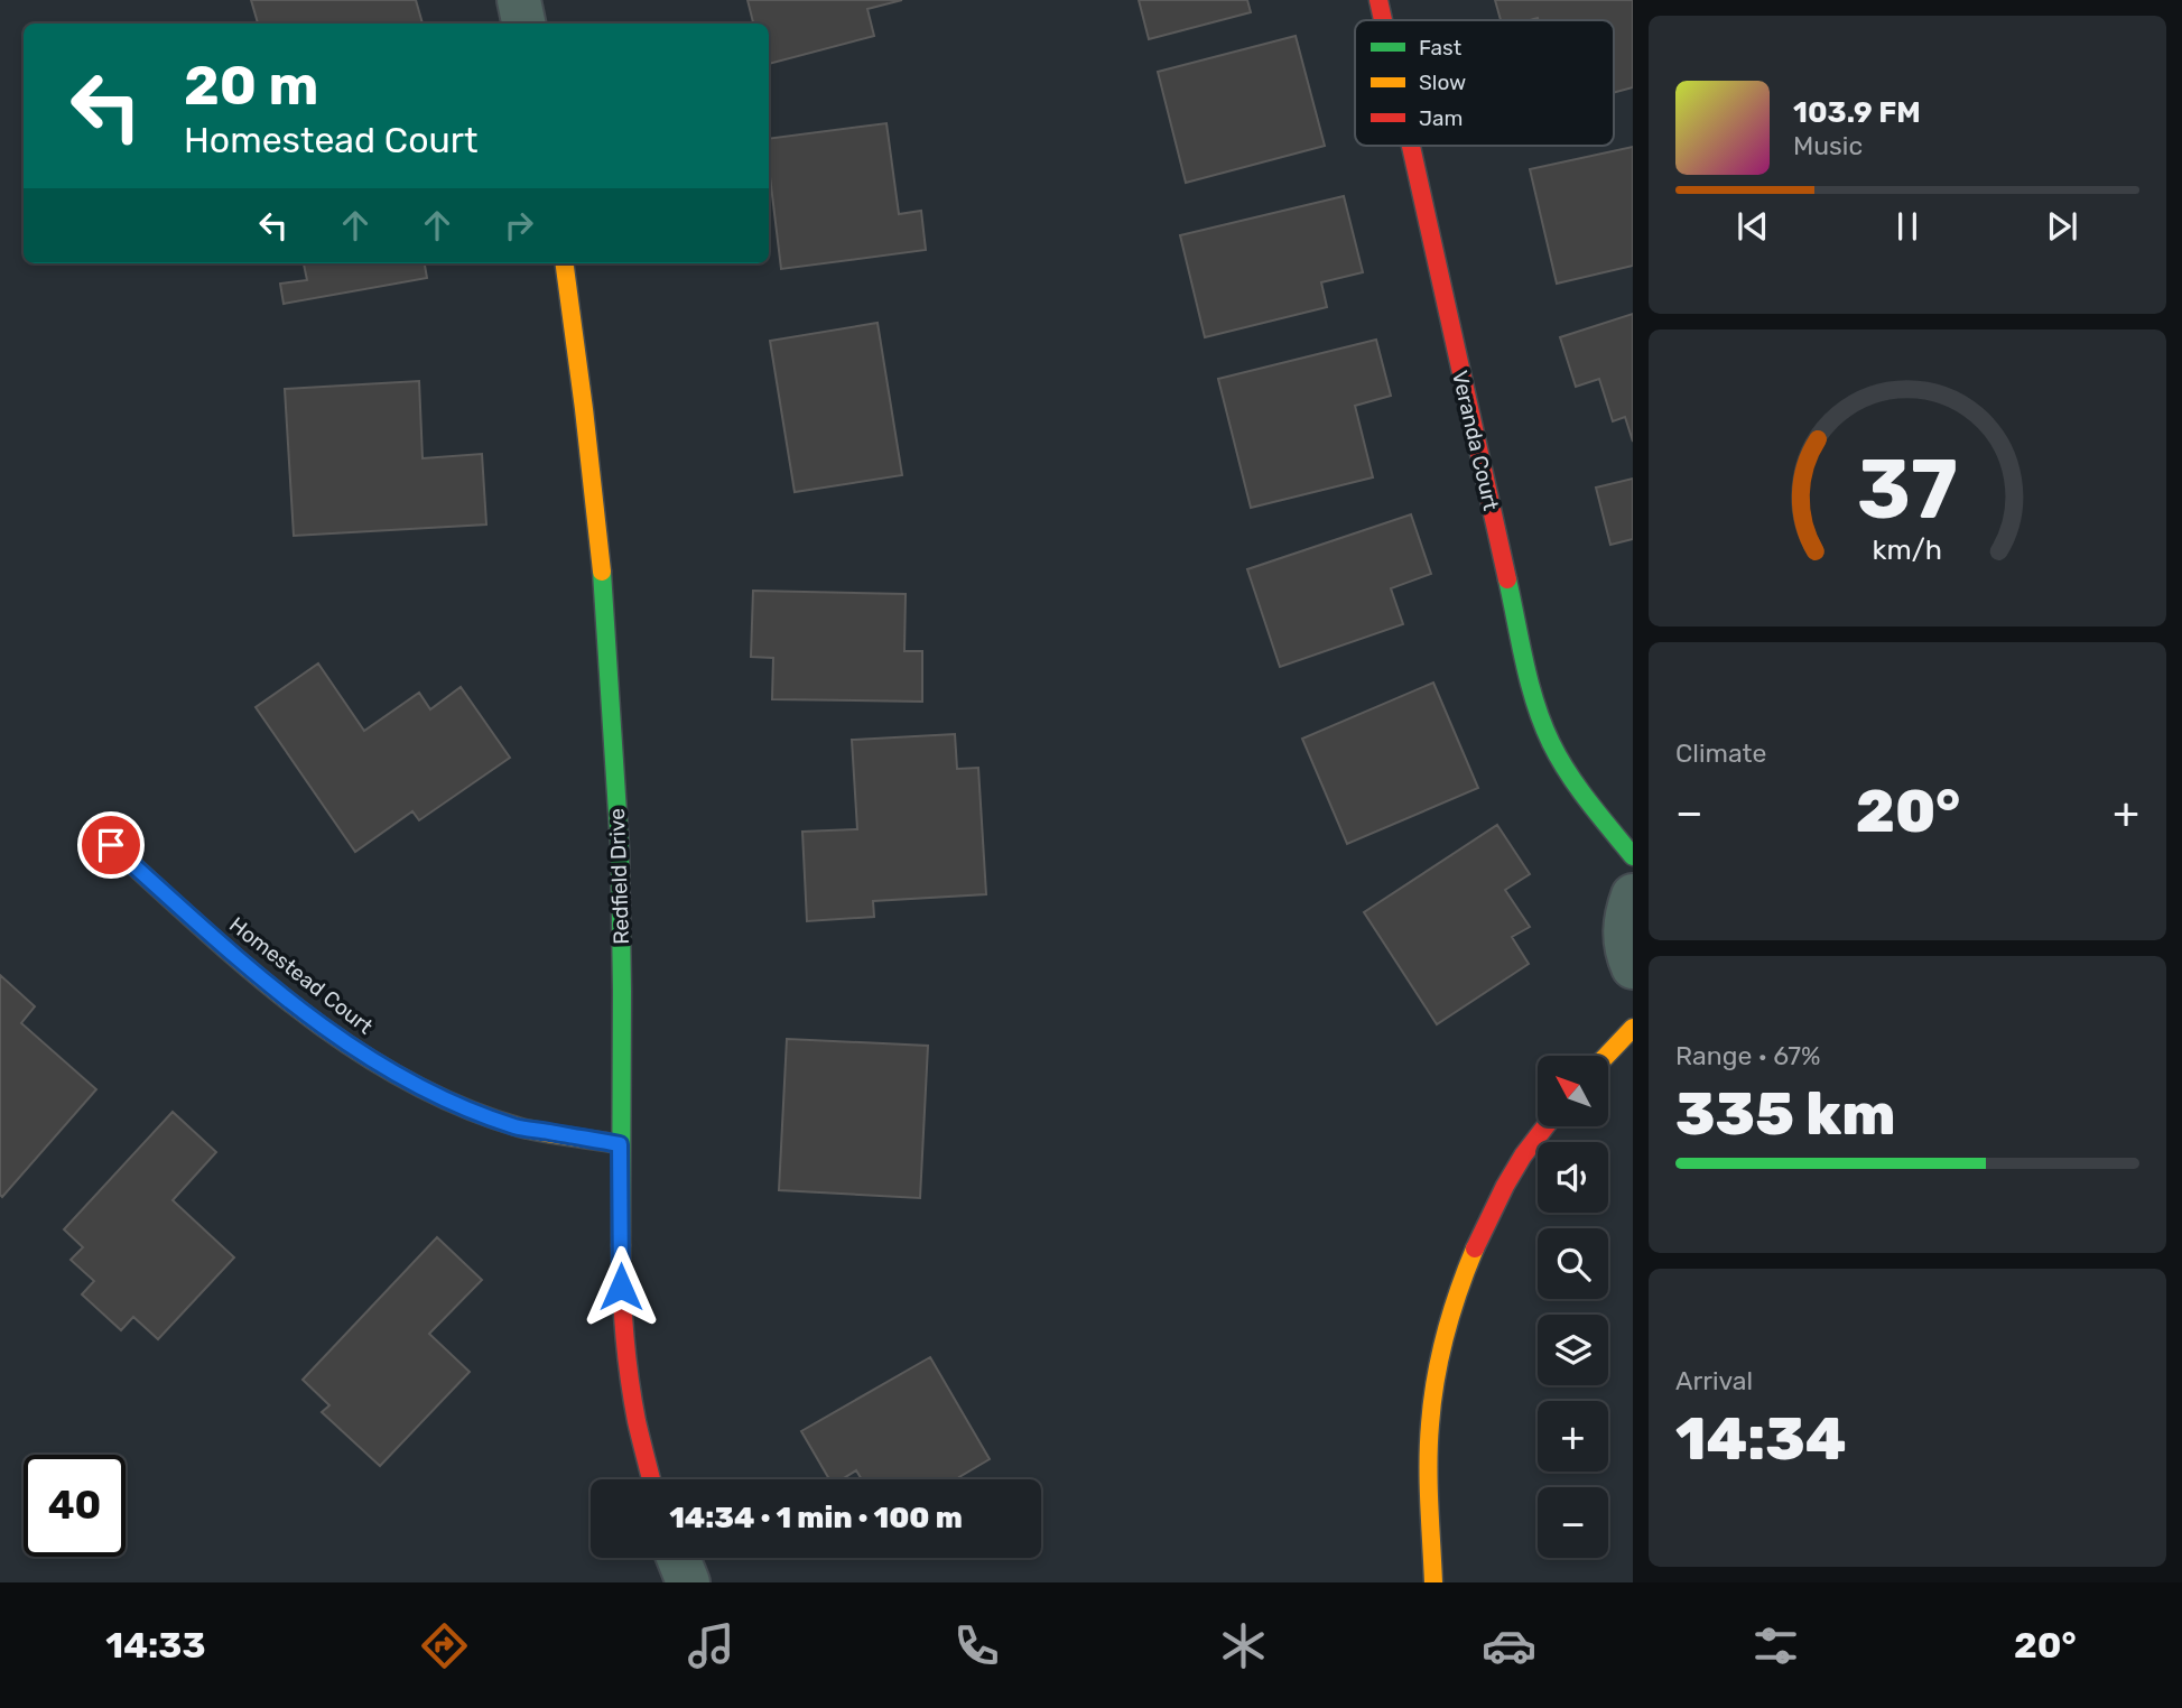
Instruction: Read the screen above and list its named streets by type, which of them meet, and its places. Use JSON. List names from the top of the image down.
{
  "streets": {
    "street": ["Veranda Court", "Redfield Drive", "Homestead Court"]
  },
  "crossings": [
    ["Redfield Drive", "Homestead Court"]
  ],
  "legend": ["Fast", "Slow", "Jam"],
  "north": "top left",
  "page": {
    "turn": ["20 m", "Homestead Court"],
    "song": ["103.9 FM", "Music"],
    "tile": [
      "Climate",
      ["Range · 67%", "335 km"],
      ["Arrival", "14:34"]
    ],
    "heat": ["−", "20°", "+"],
    "map_buttons": ["+", "−"],
    "limit": "40",
    "trip": "14:34 · 1 min · 100 m",
    "tabs": ["14:33", "20°"],
    "gauge": ["37", "km/h"]
  }
}
